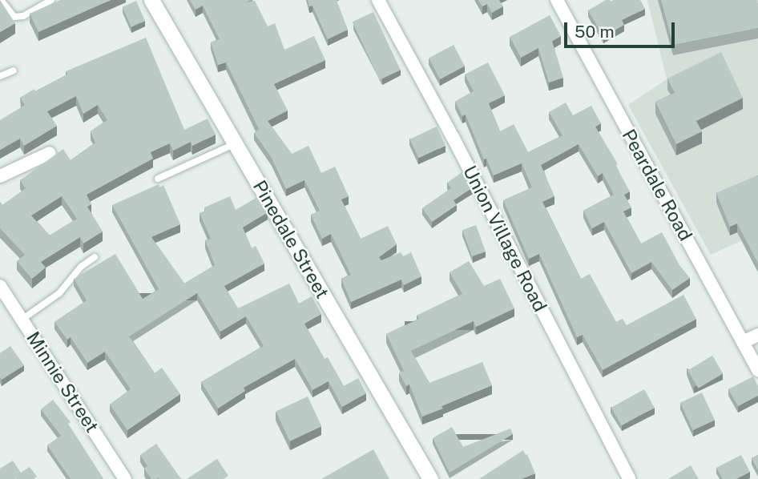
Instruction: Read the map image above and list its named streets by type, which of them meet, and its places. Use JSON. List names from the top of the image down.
{
  "streets": {
    "street": [
      "Peardale Road",
      "Union Village Road",
      "Pinedale Street",
      "Minnie Street"
    ]
  },
  "scale_bar": "50 m"
}
